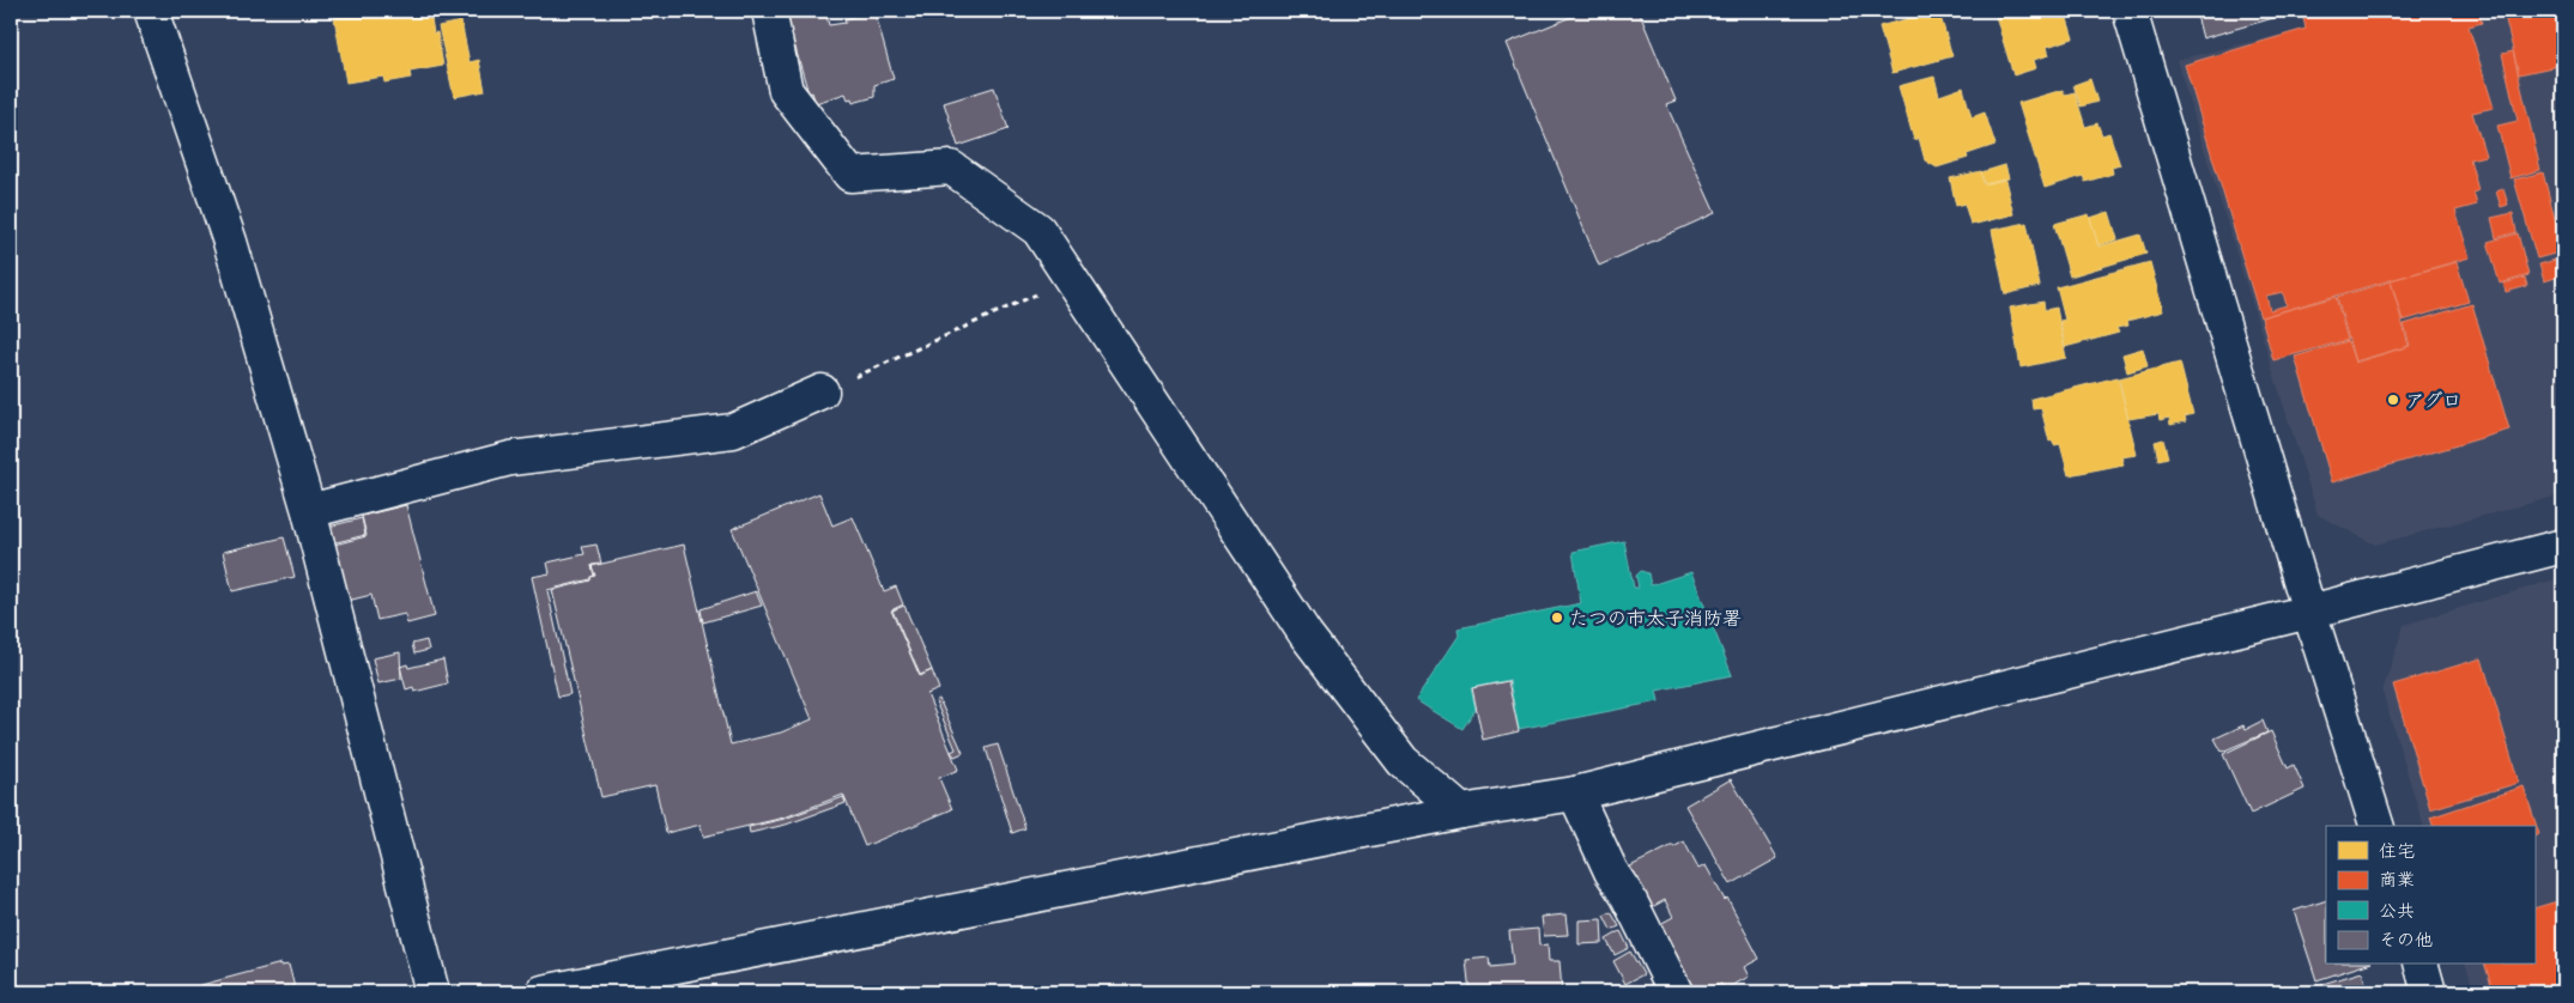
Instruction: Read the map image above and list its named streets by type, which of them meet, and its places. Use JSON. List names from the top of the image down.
{
  "places": ["アグロ", "たつの市太子消防署"],
  "legend": [
    "住宅",
    "商業",
    "公共",
    "その他"
  ]
}
